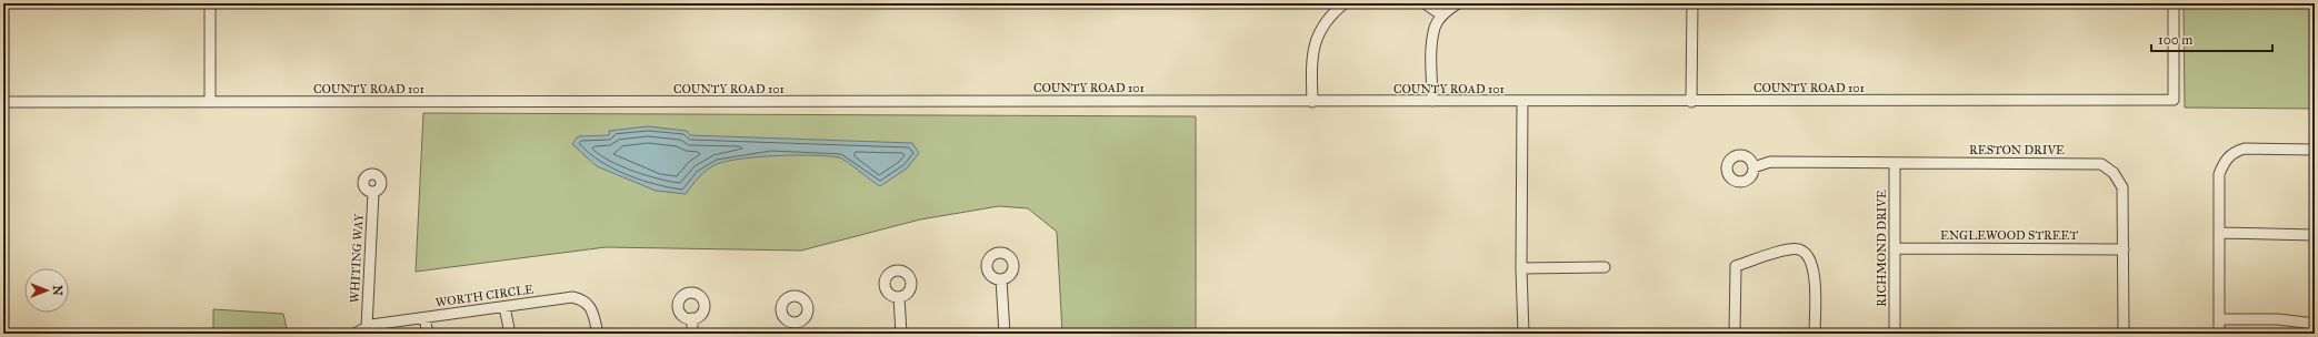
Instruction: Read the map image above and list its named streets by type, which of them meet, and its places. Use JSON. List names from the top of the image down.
{
  "streets": {
    "street": [
      "COUNTY ROAD 101",
      "RESTON DRIVE",
      "ENGLEWOOD STREET",
      "RICHMOND DRIVE",
      "WHITING WAY",
      "WORTH CIRCLE"
    ]
  },
  "crossings": [
    ["RESTON DRIVE", "ENGLEWOOD STREET"],
    ["RESTON DRIVE", "RICHMOND DRIVE"],
    ["ENGLEWOOD STREET", "RICHMOND DRIVE"],
    ["WHITING WAY", "WORTH CIRCLE"]
  ],
  "scale_bar": "100 m",
  "north": "right"
}
